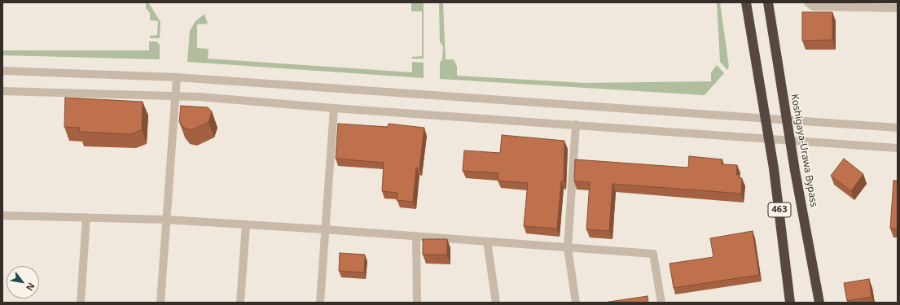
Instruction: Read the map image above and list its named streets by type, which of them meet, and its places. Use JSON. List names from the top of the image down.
{
  "streets": {
    "highway": ["Koshigaya-Urawa Bypass", "463"]
  },
  "north": "bottom right"
}
